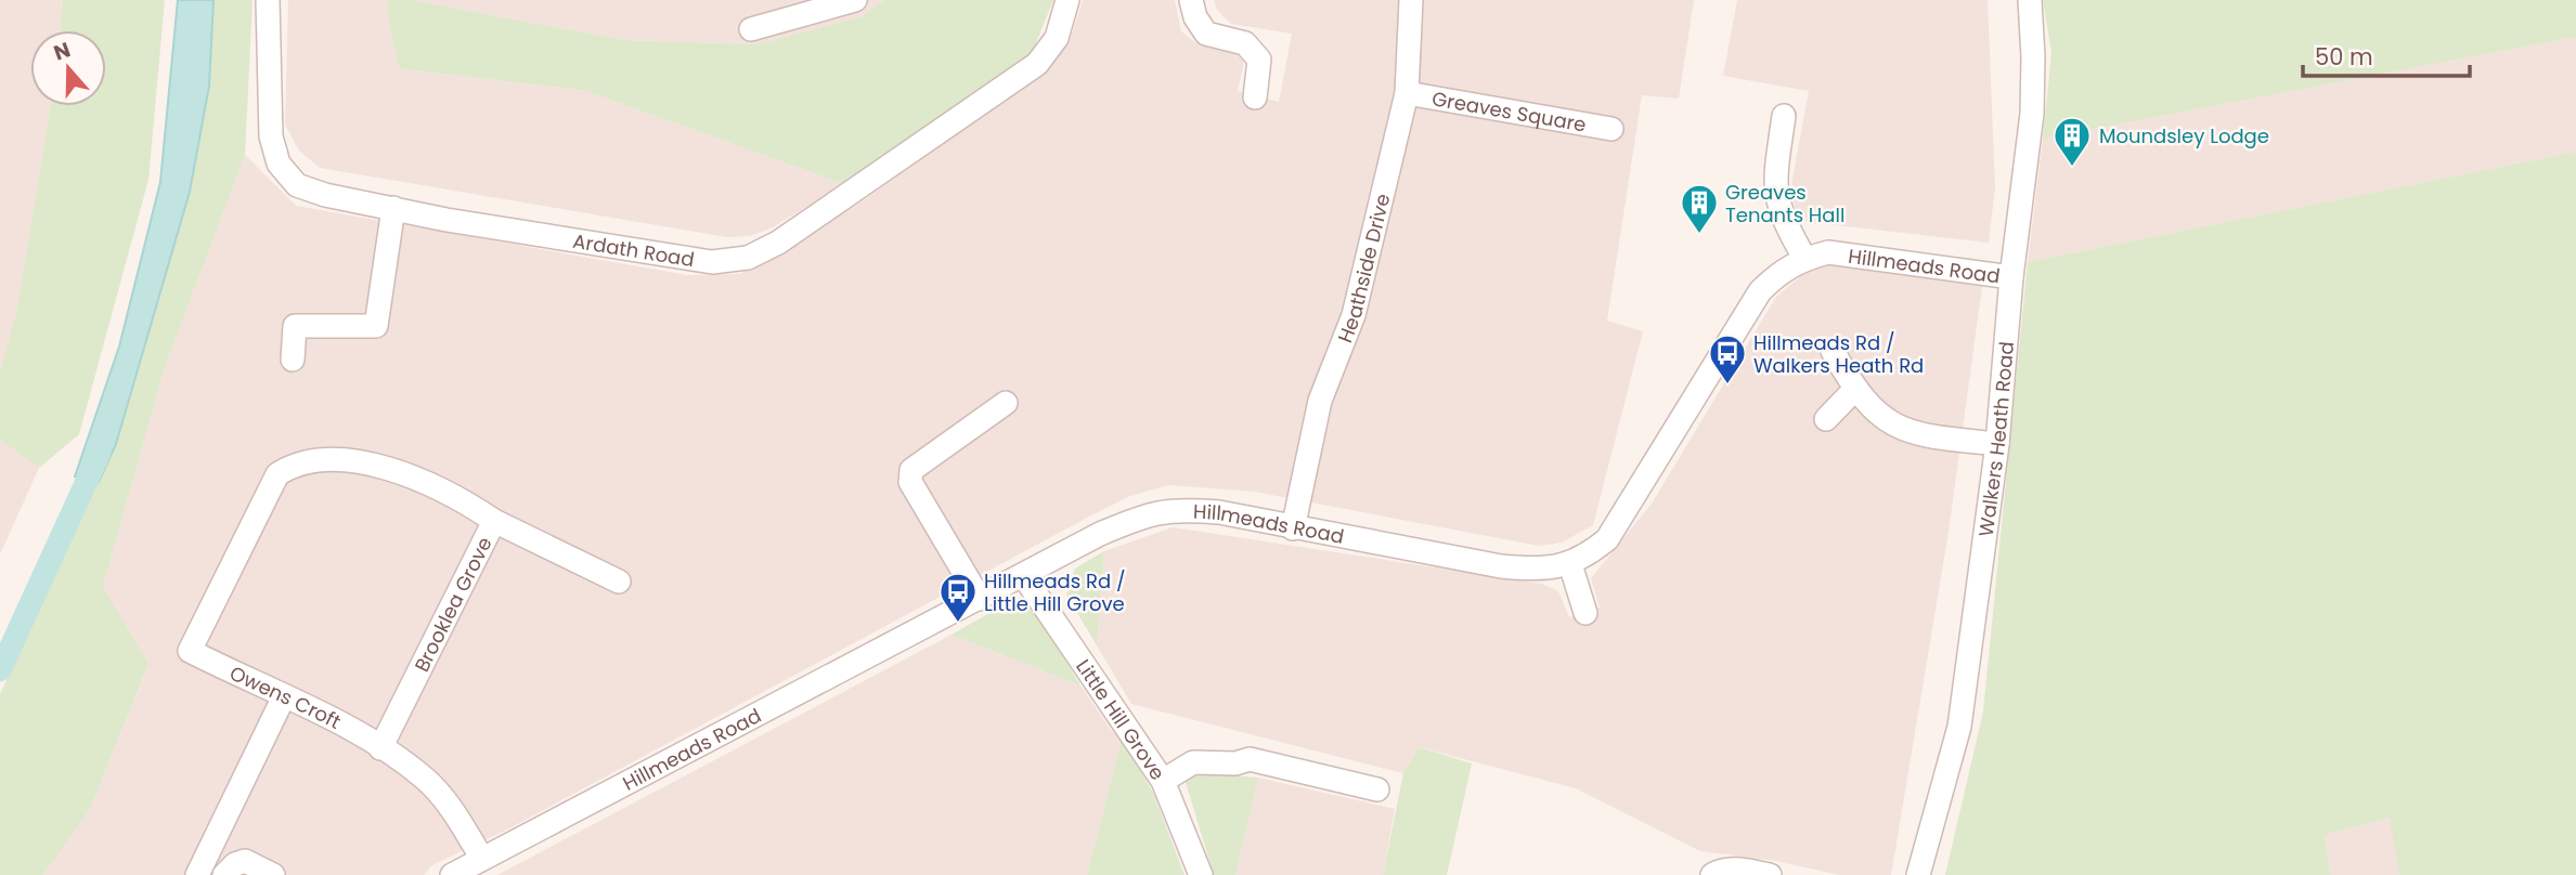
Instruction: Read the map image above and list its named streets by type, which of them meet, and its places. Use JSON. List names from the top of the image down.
{
  "streets": {
    "street": [
      "Greaves Square",
      "Ardath Road",
      "Hillmeads Road",
      "Heathside Drive",
      "Walkers Heath Road",
      "Brooklea Grove",
      "Owens Croft",
      "Little Hill Grove"
    ]
  },
  "crossings": [
    ["Greaves Square", "Heathside Drive"],
    ["Hillmeads Road", "Heathside Drive"],
    ["Hillmeads Road", "Walkers Heath Road"],
    ["Hillmeads Road", "Owens Croft"],
    ["Hillmeads Road", "Little Hill Grove"],
    ["Brooklea Grove", "Owens Croft"]
  ],
  "places": {
    "building": ["Moundsley Lodge", "Greaves Tenants Hall"],
    "bus stop": ["Hillmeads Rd / Walkers Heath Rd", "Hillmeads Rd / Little Hill Grove"]
  },
  "scale_bar": "50 m",
  "north": "top"
}
